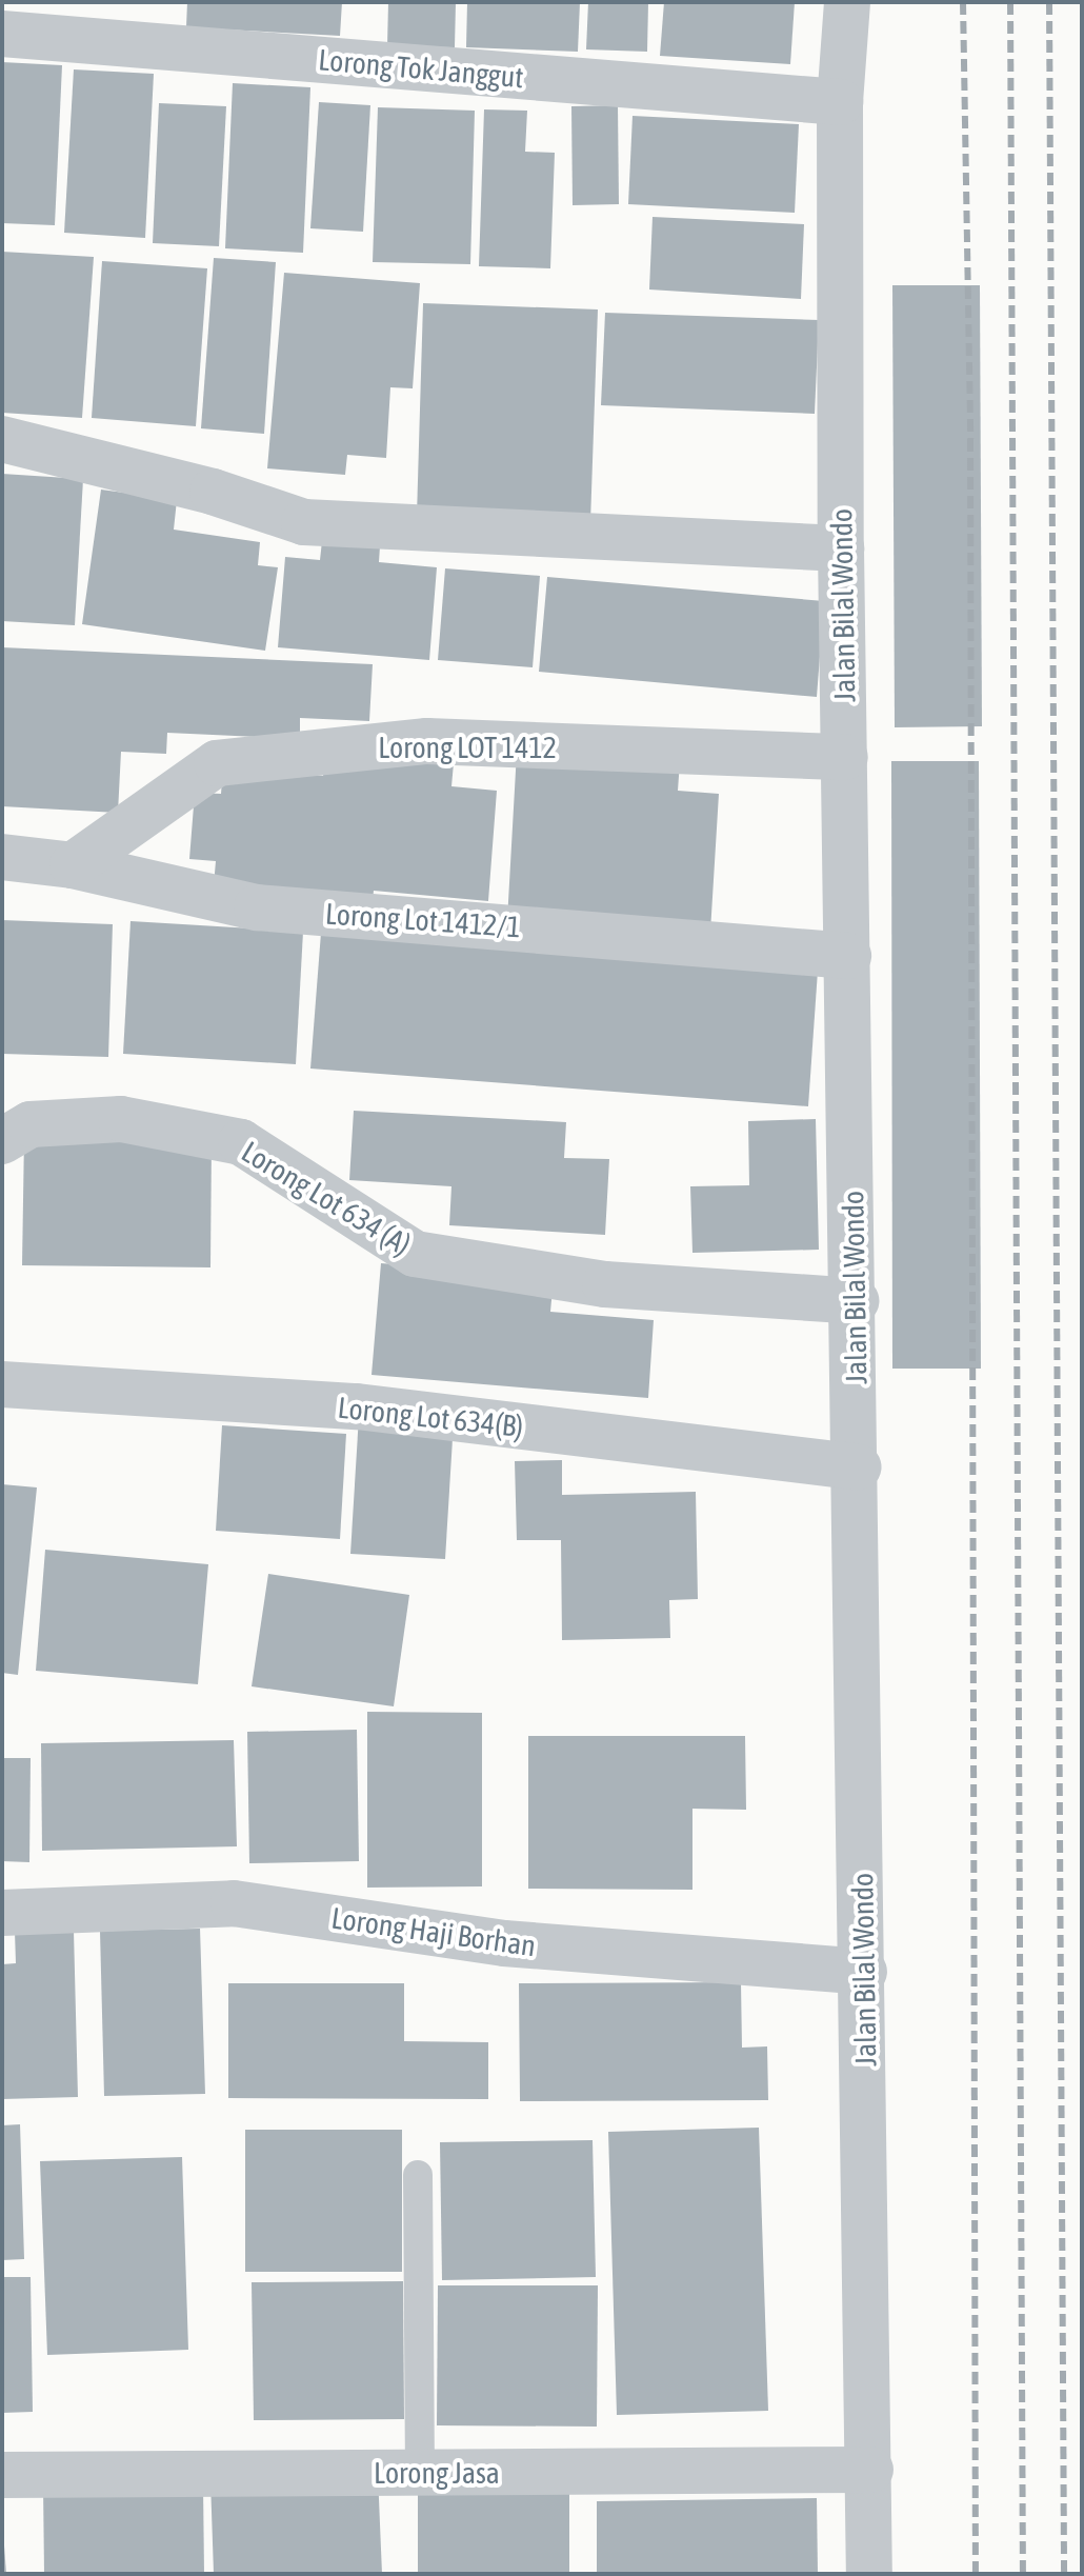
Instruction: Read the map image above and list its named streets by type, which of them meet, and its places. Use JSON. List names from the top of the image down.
{
  "streets": {
    "street": [
      "Lorong Tok Janggut",
      "Jalan Bilal Wondo",
      "Lorong LOT 1412",
      "Lorong Lot 1412/1",
      "Lorong Lot 634 (A)",
      "Lorong Lot 634(B)",
      "Lorong Haji Borhan",
      "Lorong Jasa"
    ]
  },
  "crossings": [
    ["Lorong Tok Janggut", "Jalan Bilal Wondo"],
    ["Jalan Bilal Wondo", "Lorong LOT 1412"],
    ["Jalan Bilal Wondo", "Lorong Lot 1412/1"],
    ["Jalan Bilal Wondo", "Lorong Lot 634 (A)"],
    ["Jalan Bilal Wondo", "Lorong Lot 634(B)"],
    ["Jalan Bilal Wondo", "Lorong Haji Borhan"],
    ["Jalan Bilal Wondo", "Lorong Jasa"],
    ["Lorong LOT 1412", "Lorong Lot 1412/1"]
  ]
}
